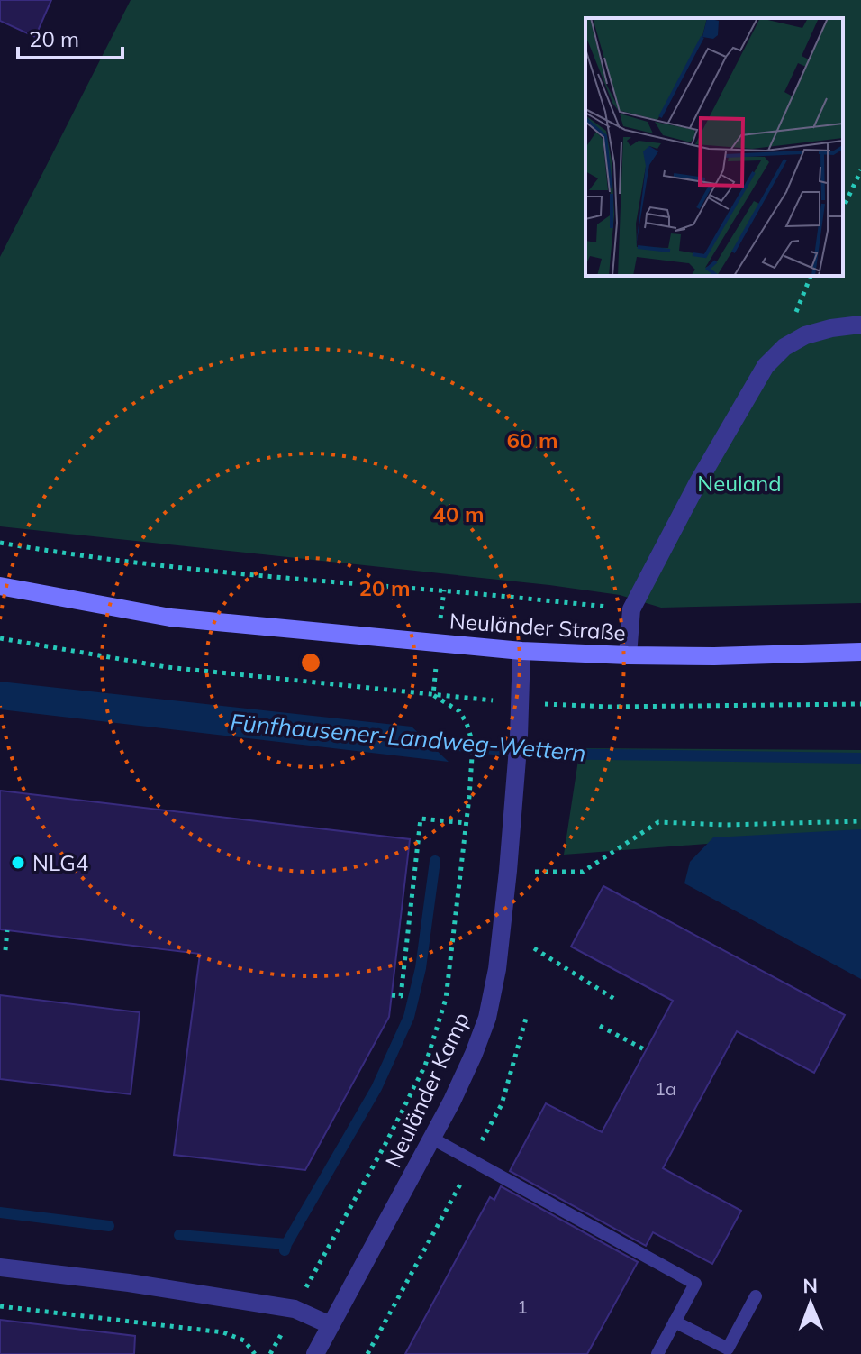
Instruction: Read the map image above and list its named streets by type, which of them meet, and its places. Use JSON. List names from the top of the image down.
{
  "streets": {
    "main road": ["Neuländer Straße"],
    "street": ["Neuländer Kamp"]
  },
  "crossings": [
    ["Neuländer Straße", "Neuländer Kamp"]
  ],
  "water": ["Fünfhausener-Landweg-Wettern"],
  "parks": ["Neuland"],
  "places": ["NLG4"],
  "house_numbers": ["1a", "1"],
  "scale_bar": "20 m",
  "north": "top",
  "rings": ["60 m", "40 m", "20 m"]
}
